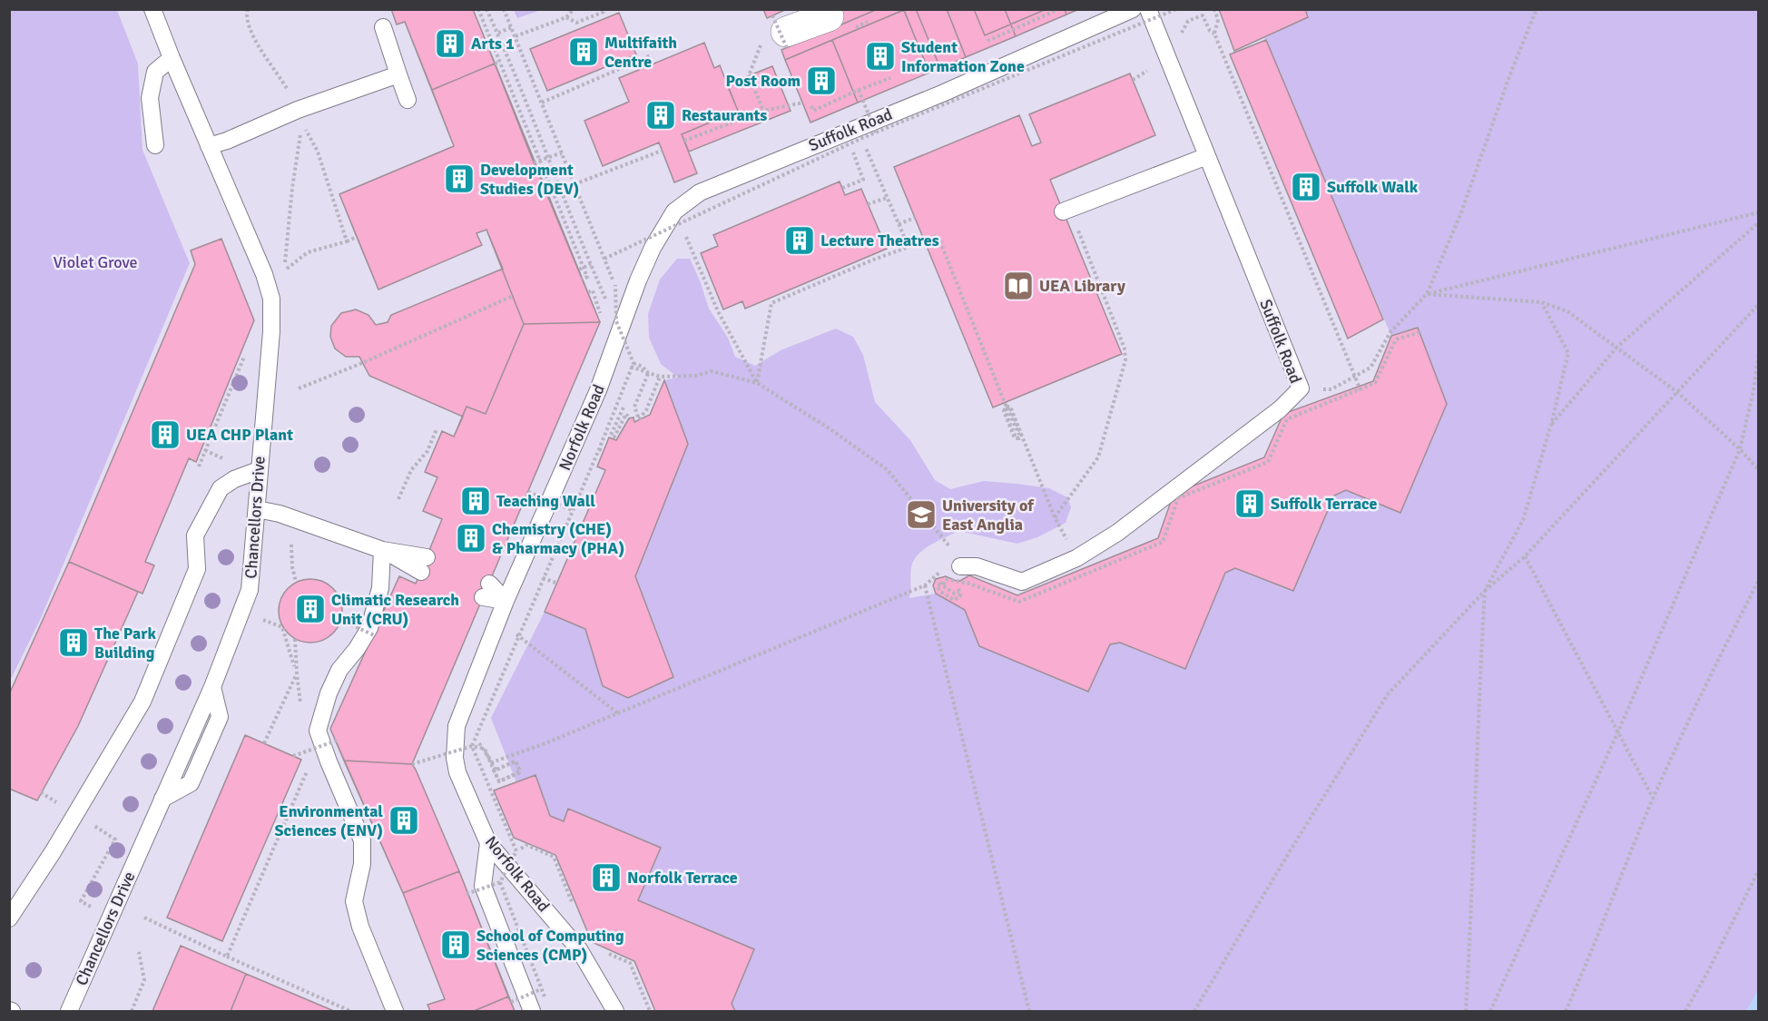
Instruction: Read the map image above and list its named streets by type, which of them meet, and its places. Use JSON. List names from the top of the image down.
{
  "streets": {
    "lane": ["Suffolk Road", "Norfolk Road", "Chancellors Drive"]
  },
  "crossings": [
    ["Suffolk Road", "Norfolk Road"]
  ],
  "parks": ["Violet Grove"],
  "places": {
    "building": [
      "Arts 1",
      "Multifaith Centre",
      "Student Information Zone",
      "Post Room",
      "Restaurants",
      "Development Studies (DEV)",
      "Suffolk Walk",
      "Lecture Theatres",
      "UEA CHP Plant",
      "Teaching Wall",
      "Suffolk Terrace",
      "Chemistry (CHE) & Pharmacy (PHA)",
      "Climatic Research Unit (CRU)",
      "The Park Building",
      "Environmental Sciences (ENV)",
      "Norfolk Terrace",
      "School of Computing Sciences (CMP)"
    ],
    "library": ["UEA Library"],
    "school or university": ["University of East Anglia"]
  }
}
